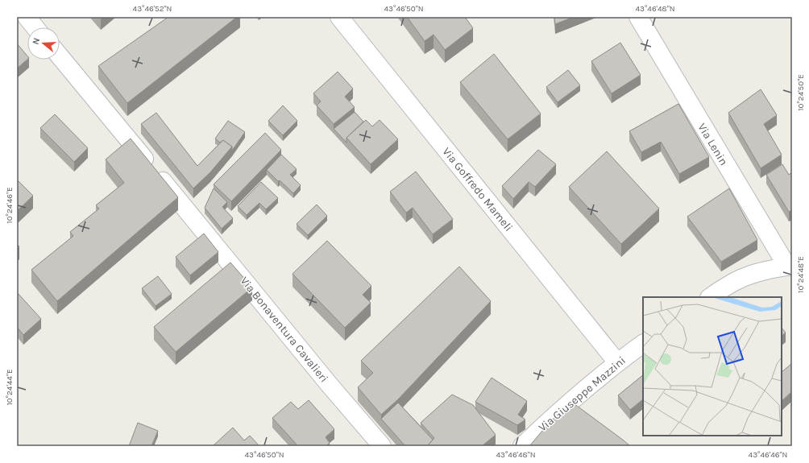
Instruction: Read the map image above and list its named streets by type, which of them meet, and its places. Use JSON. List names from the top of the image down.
{
  "streets": {
    "street": [
      "Via Lenin",
      "Via Goffredo Mameli",
      "Via Bonaventura Cavalieri",
      "Via Giuseppe Mazzini"
    ]
  },
  "crossings": [
    ["Via Goffredo Mameli", "Via Giuseppe Mazzini"]
  ],
  "north": "left",
  "coordinates": [
    "43°46'52\"N",
    "43°46'50\"N",
    "43°46'48\"N",
    "10°24'50\"E",
    "10°24'46\"E",
    "10°24'48\"E",
    "10°24'44\"E",
    "43°46'46\"N"
  ]
}
